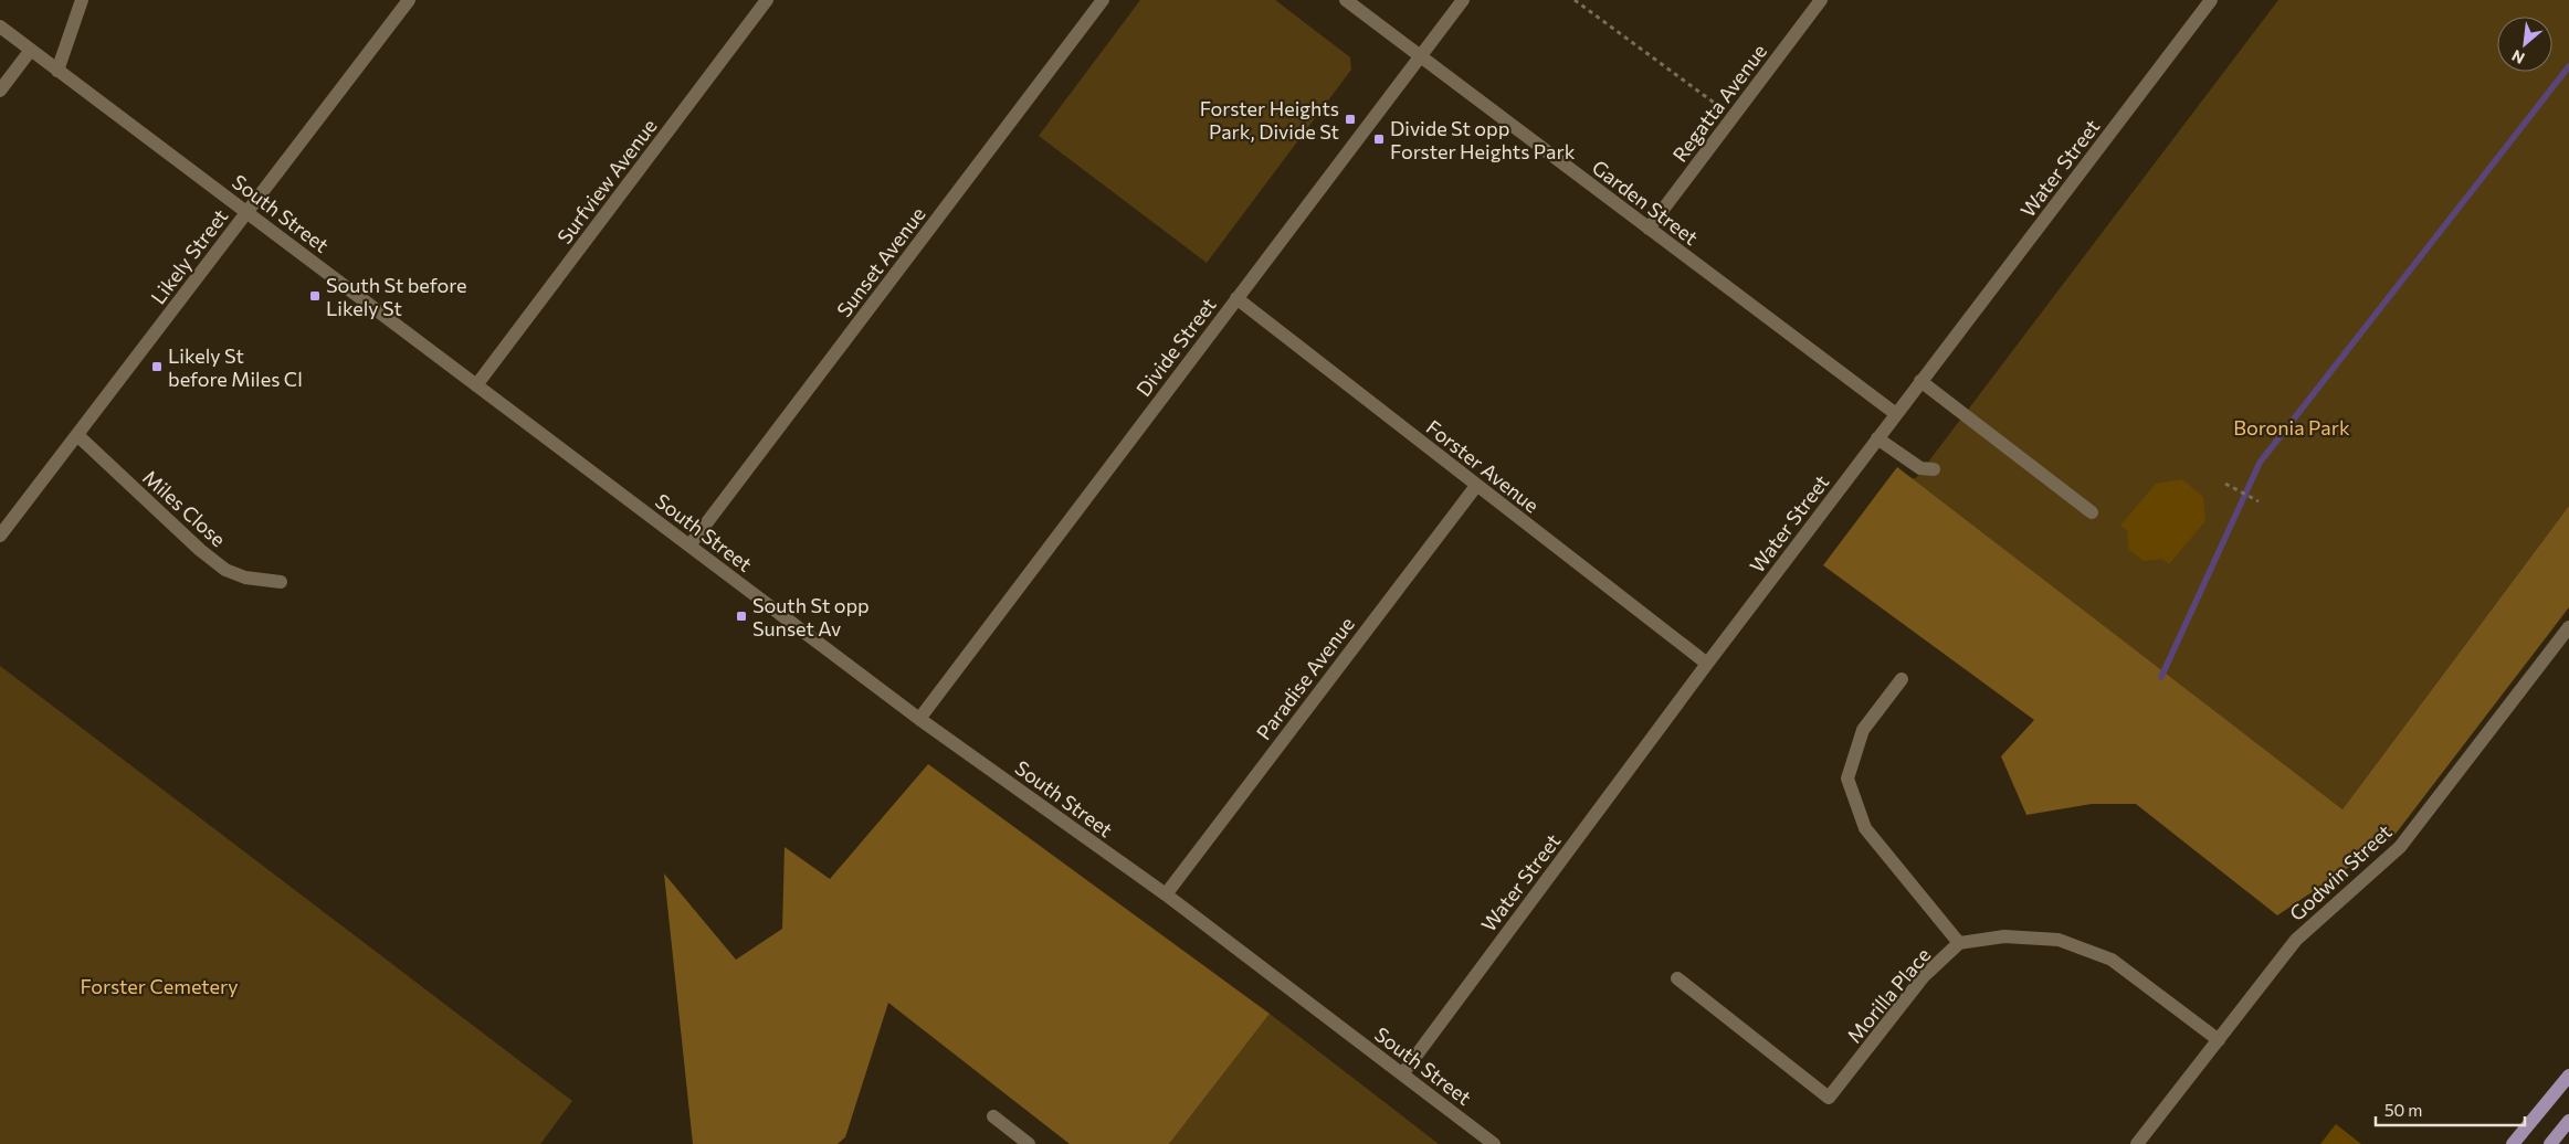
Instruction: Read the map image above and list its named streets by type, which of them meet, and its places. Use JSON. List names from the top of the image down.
{
  "streets": {
    "street": [
      "Regatta Avenue",
      "Water Street",
      "Surfview Avenue",
      "Garden Street",
      "South Street",
      "Likely Street",
      "Sunset Avenue",
      "Divide Street",
      "Forster Avenue",
      "Miles Close",
      "Paradise Avenue",
      "Godwin Street",
      "Morilla Place"
    ]
  },
  "crossings": [
    ["Regatta Avenue", "Garden Street"],
    ["Water Street", "Garden Street"],
    ["Water Street", "South Street"],
    ["Water Street", "Forster Avenue"],
    ["Surfview Avenue", "South Street"],
    ["Garden Street", "Divide Street"],
    ["South Street", "Likely Street"],
    ["South Street", "Sunset Avenue"],
    ["South Street", "Divide Street"],
    ["South Street", "Paradise Avenue"],
    ["Likely Street", "Miles Close"],
    ["Divide Street", "Forster Avenue"],
    ["Forster Avenue", "Paradise Avenue"],
    ["Godwin Street", "Morilla Place"]
  ],
  "parks": ["Boronia Park", "Forster Cemetery"],
  "places": {
    "transit": [
      "Forster Heights Park, Divide St",
      "Divide St opp Forster Heights Park",
      "South St before Likely St",
      "Likely St before Miles Cl",
      "South St opp Sunset Av"
    ]
  },
  "scale_bar": "50 m",
  "north": "bottom left"
}
